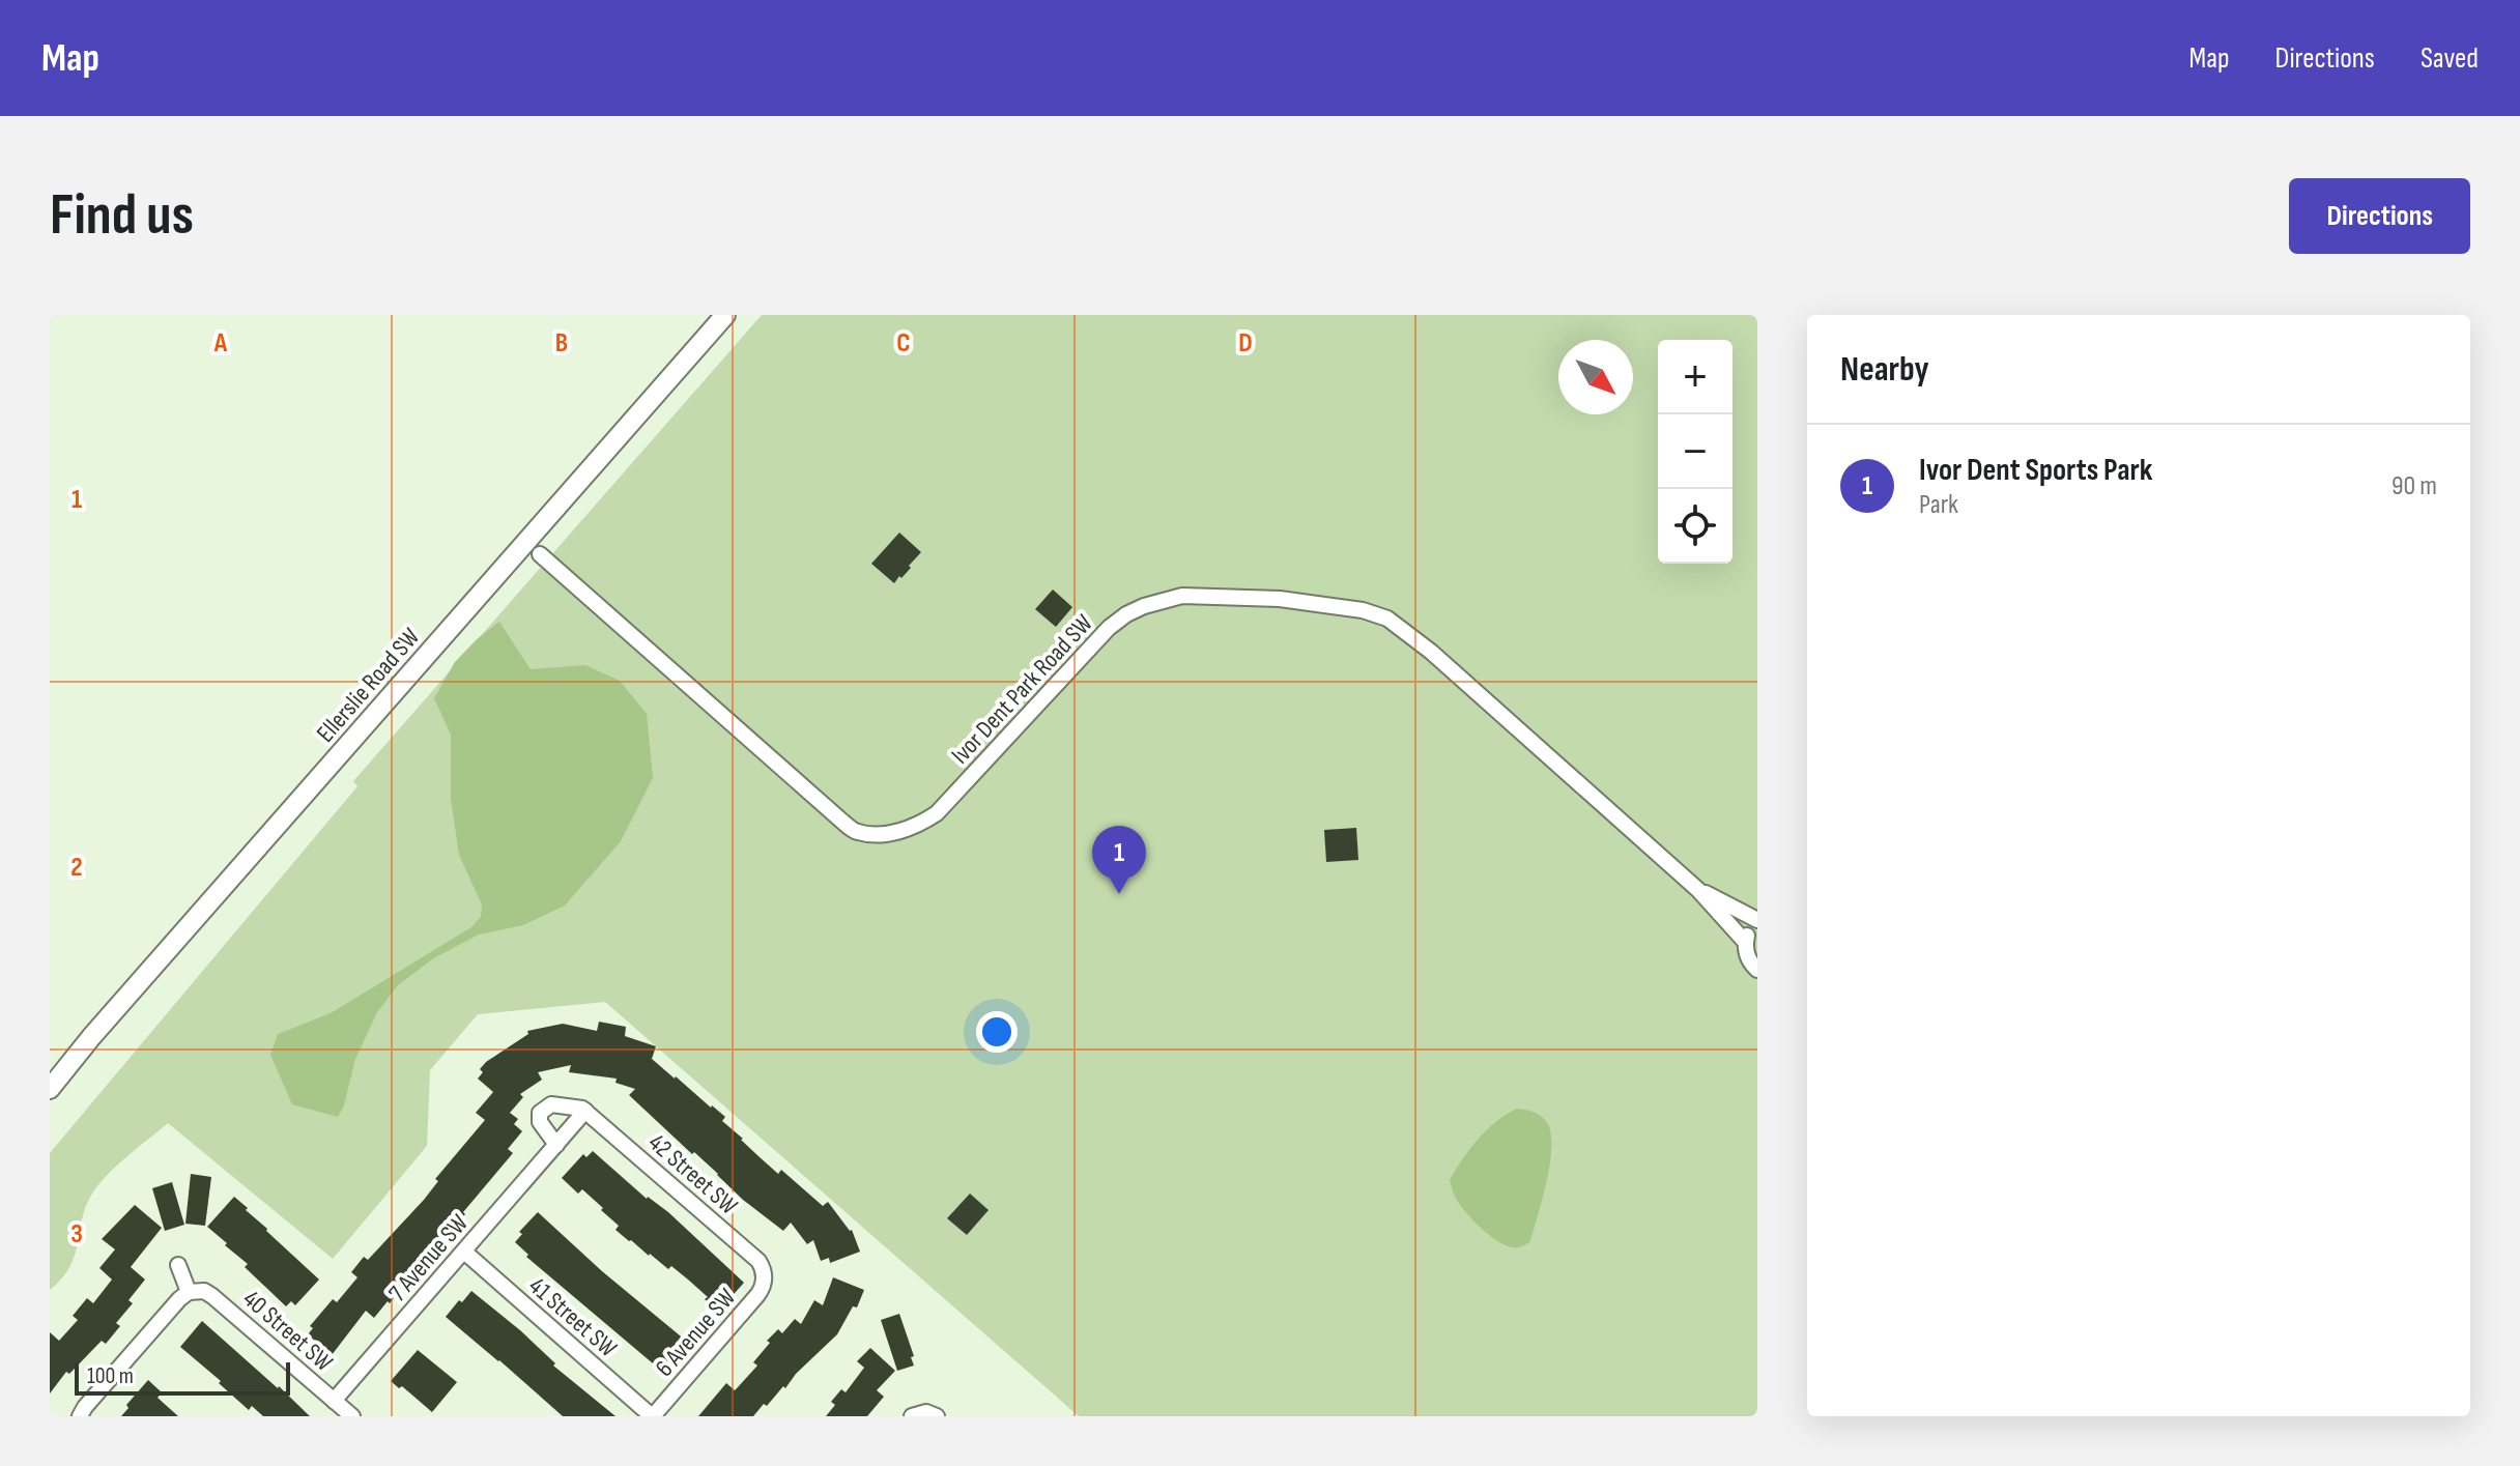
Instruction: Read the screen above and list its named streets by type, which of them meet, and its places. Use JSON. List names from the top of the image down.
{
  "streets": {
    "main road": ["Ellerslie Road SW"],
    "street": [
      "Ivor Dent Park Road SW",
      "42 Street SW",
      "7 Avenue SW",
      "41 Street SW",
      "40 Street SW",
      "6 Avenue SW"
    ]
  },
  "crossings": [
    ["42 Street SW", "7 Avenue SW"],
    ["42 Street SW", "6 Avenue SW"],
    ["7 Avenue SW", "41 Street SW"],
    ["7 Avenue SW", "40 Street SW"],
    ["41 Street SW", "6 Avenue SW"]
  ],
  "scale_bar": "100 m",
  "north": "bottom right",
  "page": {
    "header": "Map",
    "nav": ["Map", "Directions", "Saved"],
    "buttons": "Directions",
    "title": "Find us",
    "heading": "Nearby",
    "map_buttons": ["+", "−"],
    "list": [
      {
        "mark": "1",
        "name": "Ivor Dent Sports Park",
        "note": "Park",
        "value": "90 m"
      }
    ],
    "pins": "1",
    "scale": "100 m"
  },
  "grid": {
    "columns": [
      "A",
      "B",
      "C",
      "D"
    ],
    "rows": ["1", "2", "3"]
  }
}
